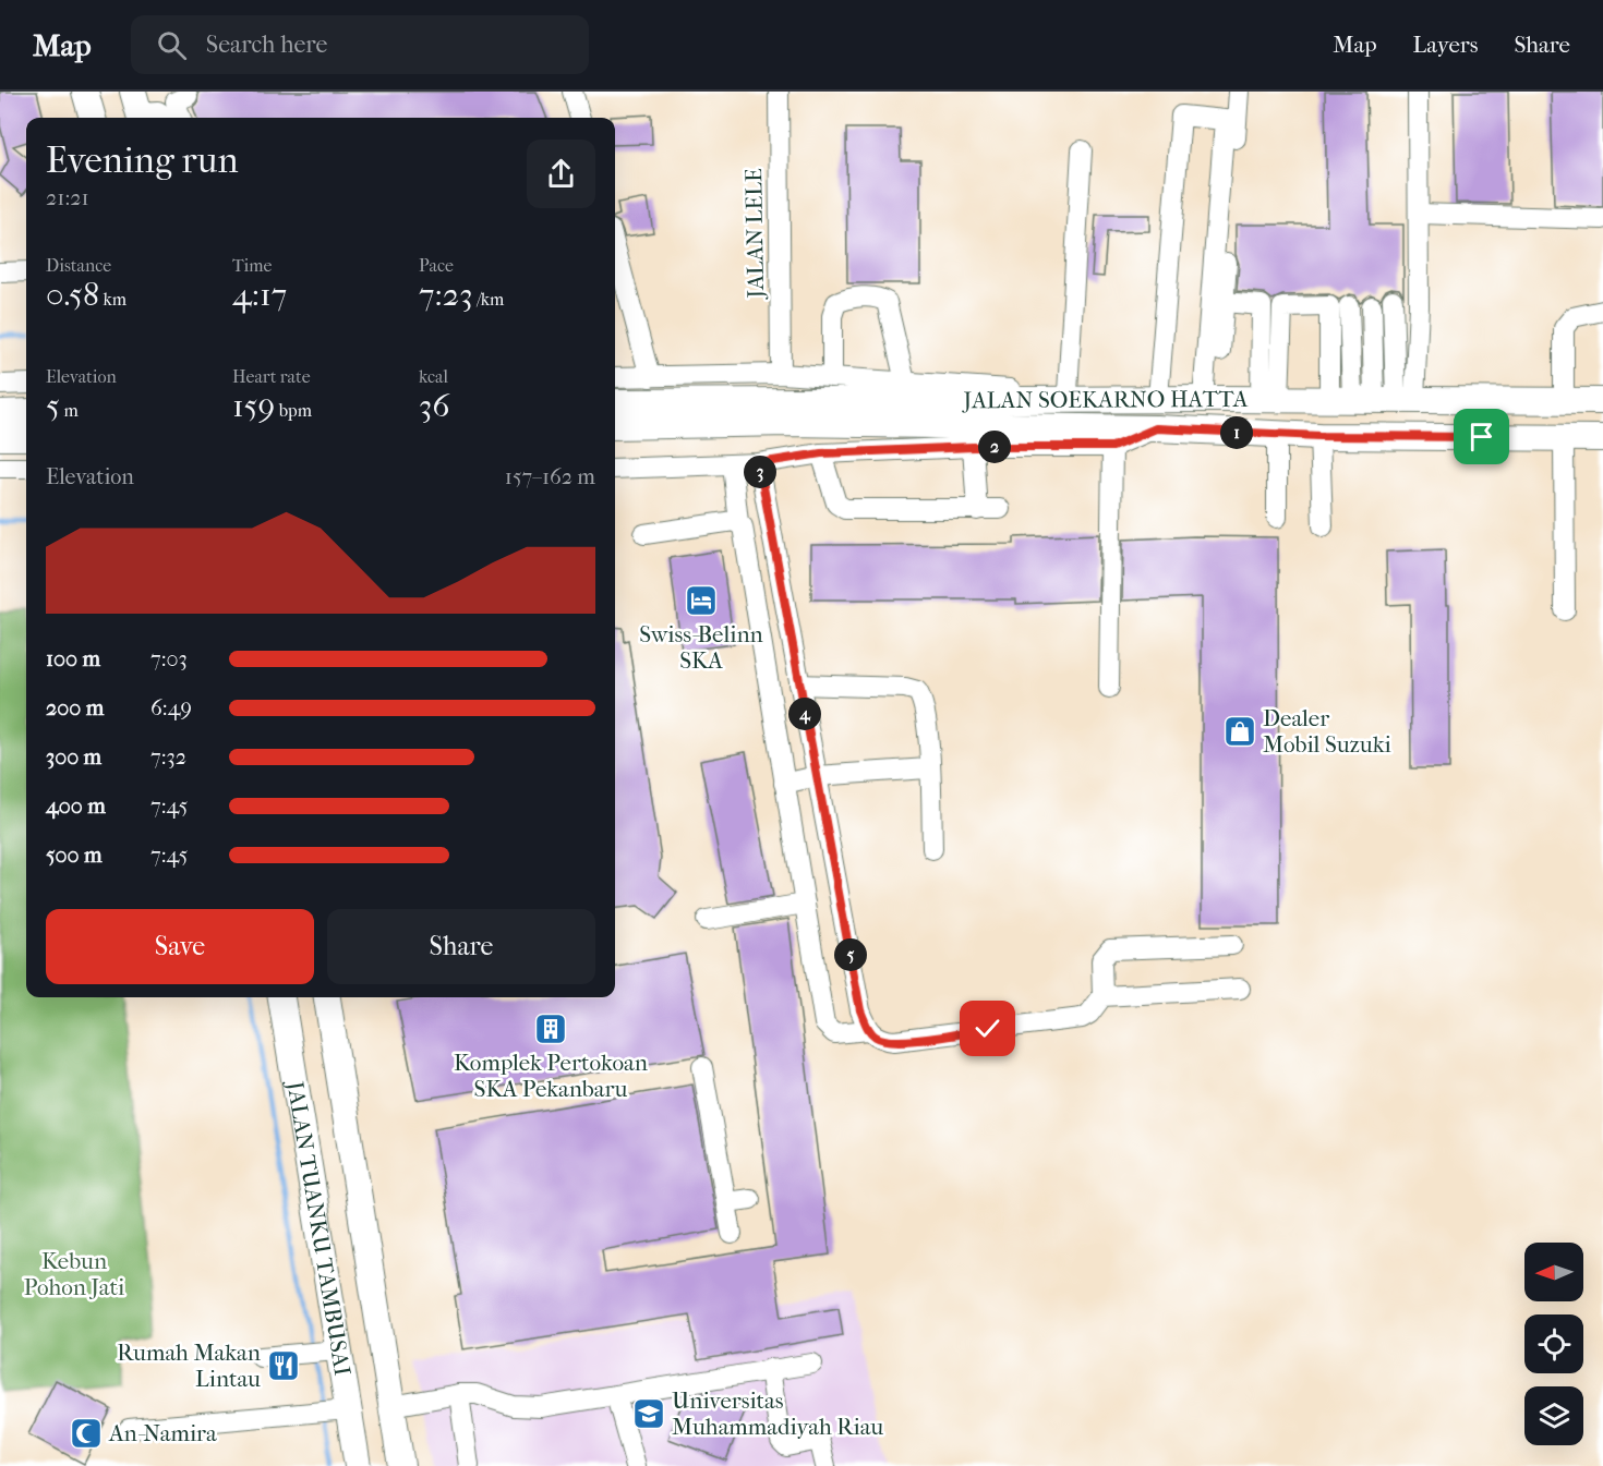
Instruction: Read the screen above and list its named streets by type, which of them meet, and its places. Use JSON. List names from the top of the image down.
{
  "streets": {
    "main road": ["JALAN SOEKARNO HATTA", "JALAN TUANKU TAMBUSAI"],
    "street": ["JALAN LELE"]
  },
  "parks": ["Kebun Pohon Jati"],
  "places": {
    "hotel": ["Swiss-Belinn SKA"],
    "shop": ["Dealer Mobil Suzuki"],
    "building": ["Komplek Pertokoan SKA Pekanbaru"],
    "restaurant": ["Rumah Makan Lintau"],
    "school or university": ["Universitas Muhammadiyah Riau"],
    "mosque": ["An-Namira"]
  },
  "north": "left",
  "page": {
    "header": "Map",
    "search": "Search here",
    "nav": ["Map", "Layers", "Share"],
    "heading": ["Evening run", "21:21"],
    "stats": [
      ["Distance", "0.58 km"],
      ["Time", "4:17"],
      ["Pace", "7:23 /km"],
      ["Elevation", "5 m"],
      ["Heart rate", "159 bpm"],
      ["kcal", "36"]
    ],
    "pins": [
      "1",
      "2",
      "3",
      "4",
      "5"
    ],
    "chart": ["Elevation", "157–162 m"],
    "list": [
      {
        "name": "100 m",
        "note": "7:03"
      },
      {
        "name": "200 m",
        "note": "6:49"
      },
      {
        "name": "300 m",
        "note": "7:32"
      },
      {
        "name": "400 m",
        "note": "7:45"
      },
      {
        "name": "500 m",
        "note": "7:45"
      }
    ],
    "buttons": ["Save", "Share"]
  }
}
